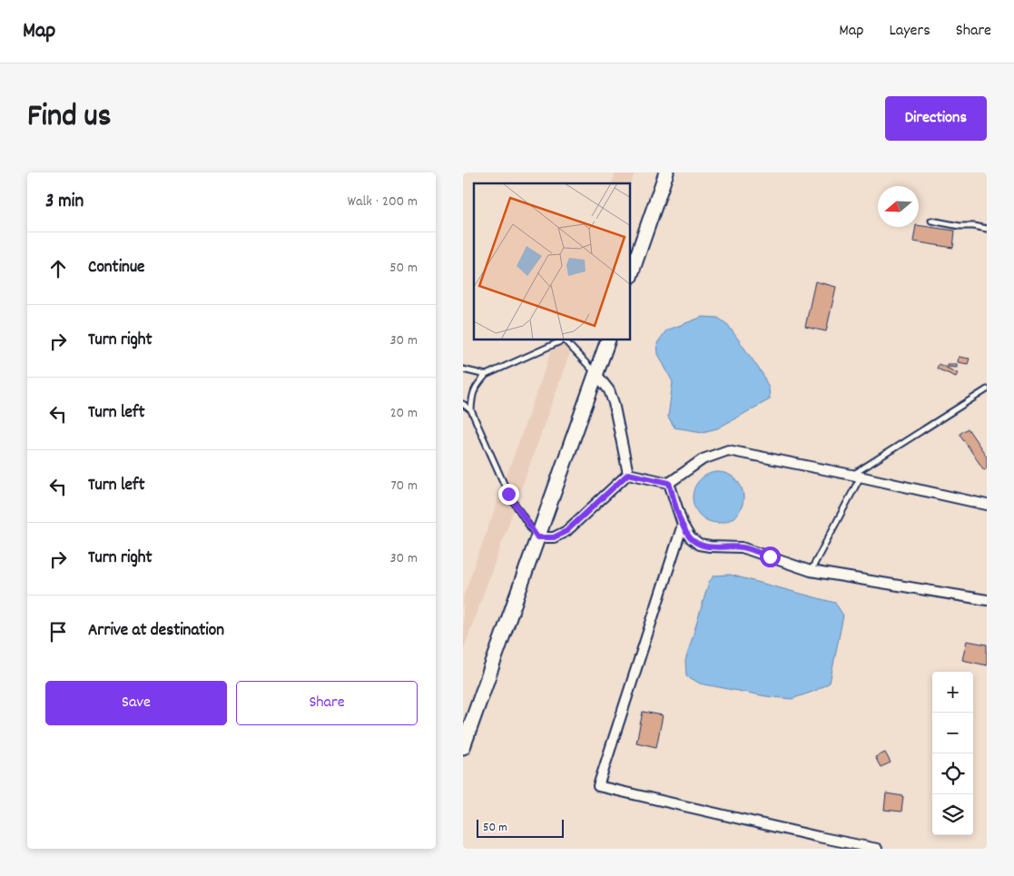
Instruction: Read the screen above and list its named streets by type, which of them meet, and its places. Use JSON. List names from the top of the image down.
{
  "scale_bar": "50 m",
  "north": "left",
  "page": {
    "header": "Map",
    "nav": ["Map", "Layers", "Share"],
    "title": "Find us",
    "buttons": [
      "Directions",
      ["Save", "Share"]
    ],
    "heading": ["3 min", "Walk · 200 m"],
    "list": [
      ["Continue", "50 m"],
      ["Turn right", "30 m"],
      ["Turn left", "20 m"],
      ["Turn left", "70 m"],
      ["Turn right", "30 m"],
      "Arrive at destination"
    ],
    "map_buttons": ["+", "−"],
    "scale": "50 m"
  }
}
